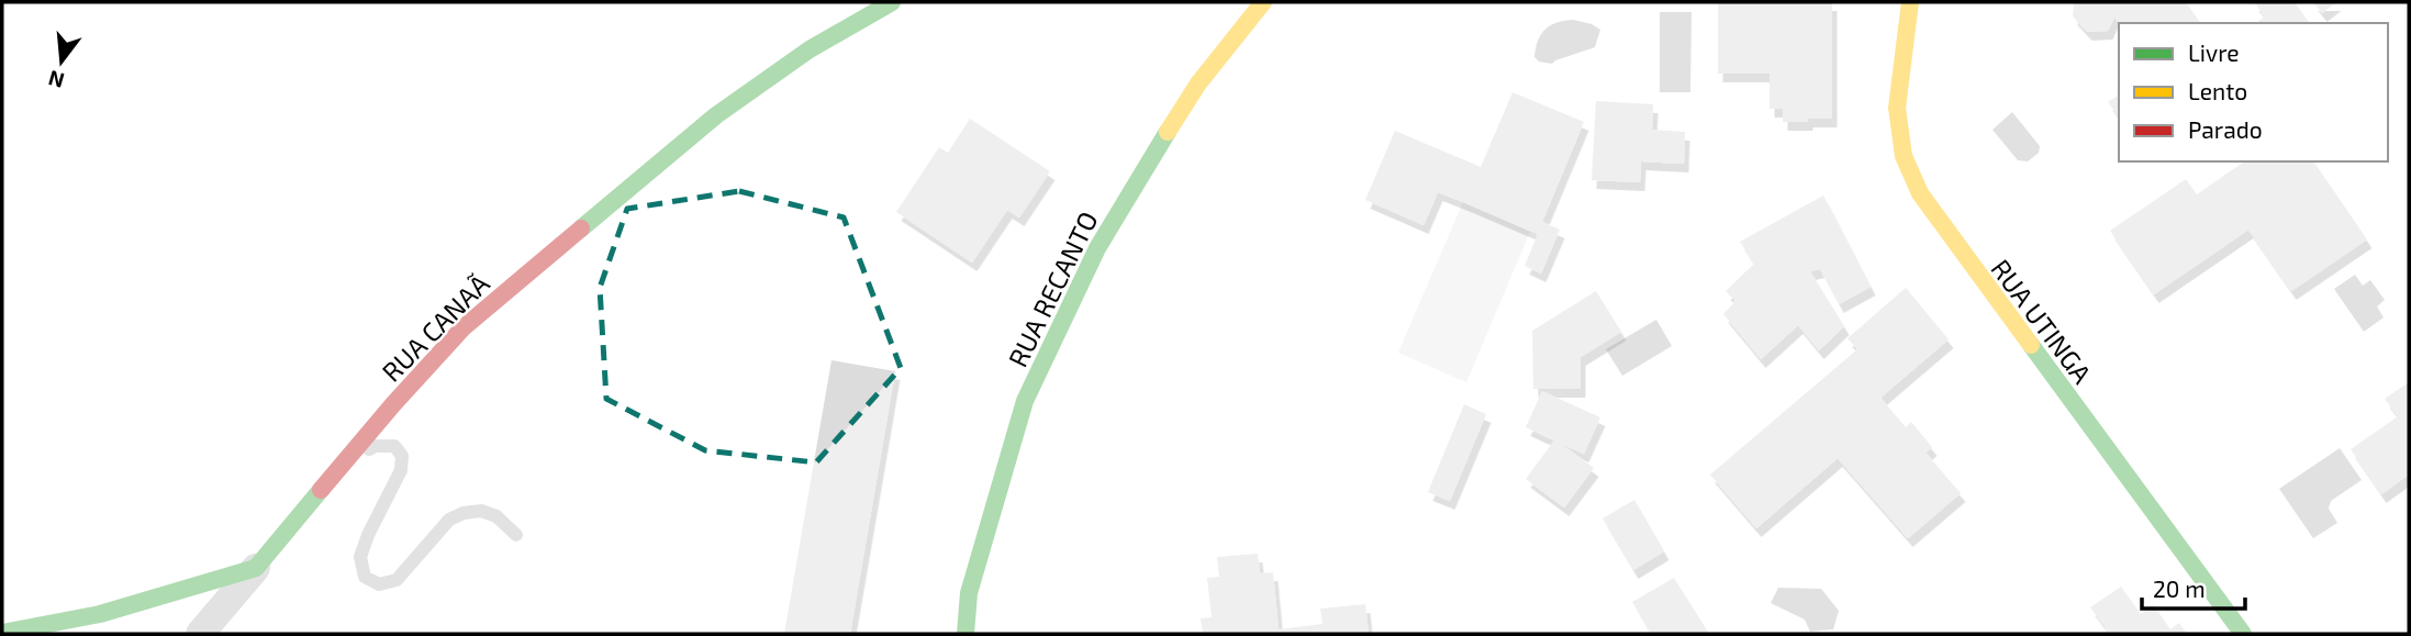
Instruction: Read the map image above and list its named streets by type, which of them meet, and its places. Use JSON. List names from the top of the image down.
{
  "streets": {
    "street": ["RUA RECANTO", "RUA UTINGA", "RUA CANAÃ"]
  },
  "legend": ["Livre", "Lento", "Parado"],
  "scale_bar": "20 m",
  "north": "bottom"
}
